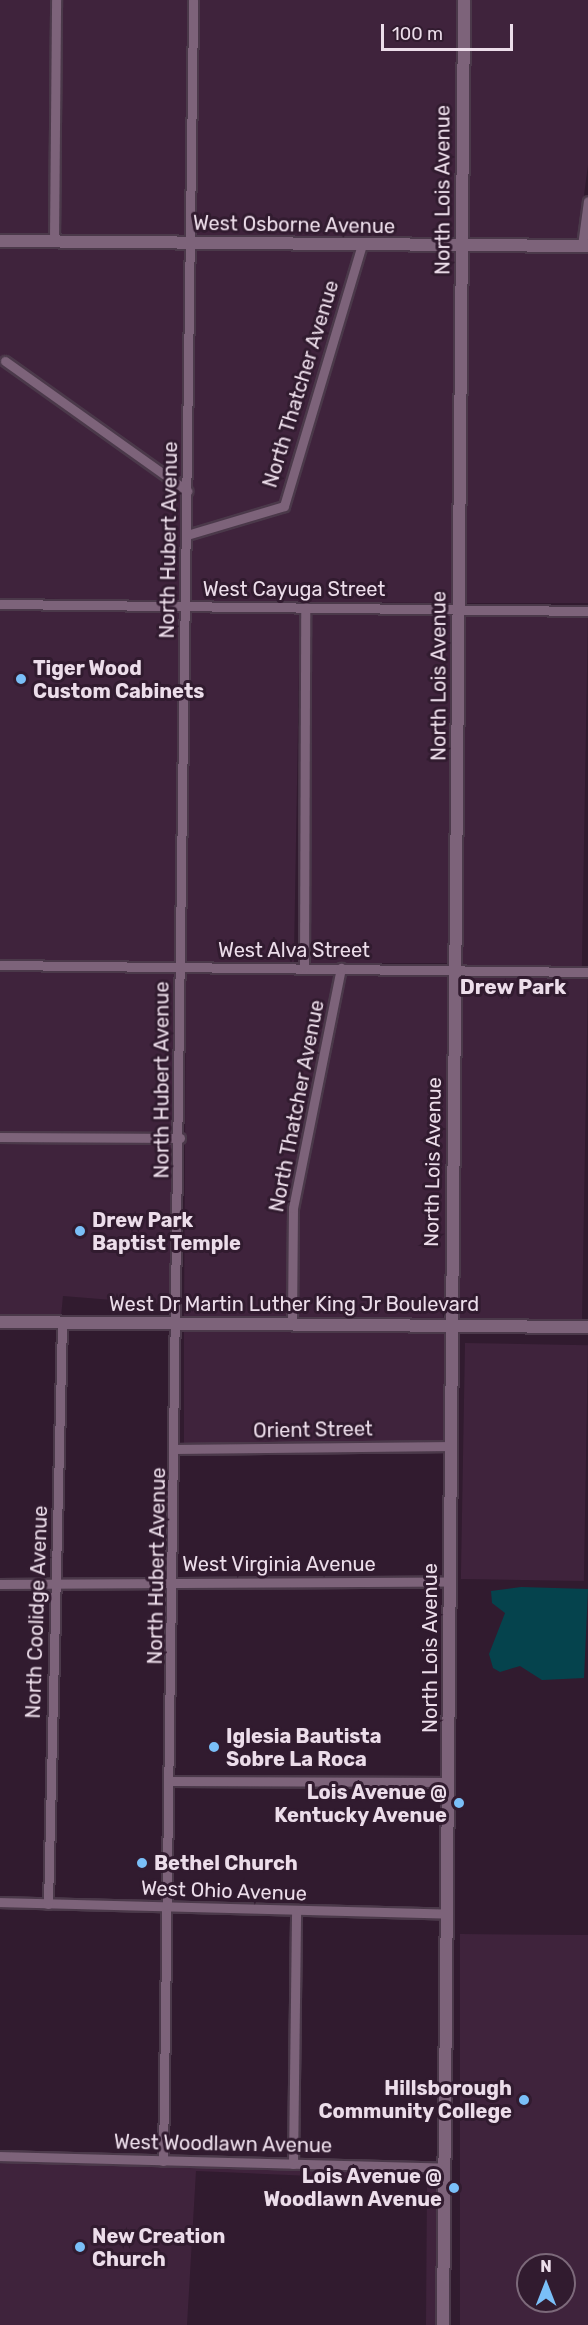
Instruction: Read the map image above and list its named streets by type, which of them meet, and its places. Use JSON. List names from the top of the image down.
{
  "streets": {
    "street": [
      "North Lois Avenue",
      "West Osborne Avenue",
      "North Thatcher Avenue",
      "North Hubert Avenue",
      "West Cayuga Street",
      "West Alva Street",
      "West Dr Martin Luther King Jr Boulevard",
      "Orient Street",
      "West Virginia Avenue",
      "North Coolidge Avenue",
      "West Ohio Avenue",
      "West Woodlawn Avenue"
    ]
  },
  "crossings": [
    ["North Lois Avenue", "West Osborne Avenue"],
    ["North Lois Avenue", "West Cayuga Street"],
    ["North Lois Avenue", "West Alva Street"],
    ["North Lois Avenue", "West Dr Martin Luther King Jr Boulevard"],
    ["North Lois Avenue", "Orient Street"],
    ["North Lois Avenue", "West Virginia Avenue"],
    ["North Lois Avenue", "West Ohio Avenue"],
    ["North Lois Avenue", "West Woodlawn Avenue"],
    ["West Osborne Avenue", "North Thatcher Avenue"],
    ["West Osborne Avenue", "North Hubert Avenue"],
    ["North Thatcher Avenue", "North Hubert Avenue"],
    ["North Thatcher Avenue", "West Alva Street"],
    ["North Thatcher Avenue", "West Dr Martin Luther King Jr Boulevard"],
    ["North Hubert Avenue", "West Cayuga Street"],
    ["North Hubert Avenue", "West Alva Street"],
    ["North Hubert Avenue", "West Dr Martin Luther King Jr Boulevard"],
    ["North Hubert Avenue", "Orient Street"],
    ["North Hubert Avenue", "West Virginia Avenue"],
    ["North Hubert Avenue", "West Ohio Avenue"],
    ["North Hubert Avenue", "West Woodlawn Avenue"],
    ["West Dr Martin Luther King Jr Boulevard", "North Coolidge Avenue"],
    ["West Virginia Avenue", "North Coolidge Avenue"],
    ["North Coolidge Avenue", "West Ohio Avenue"]
  ],
  "districts": ["Drew Park"],
  "places": [
    "Tiger Wood Custom Cabinets",
    "Drew Park Baptist Temple",
    "Iglesia Bautista Sobre La Roca",
    "Lois Avenue @ Kentucky Avenue",
    "Bethel Church",
    "Hillsborough Community College",
    "Lois Avenue @ Woodlawn Avenue",
    "New Creation Church"
  ],
  "scale_bar": "100 m",
  "north": "top"
}
